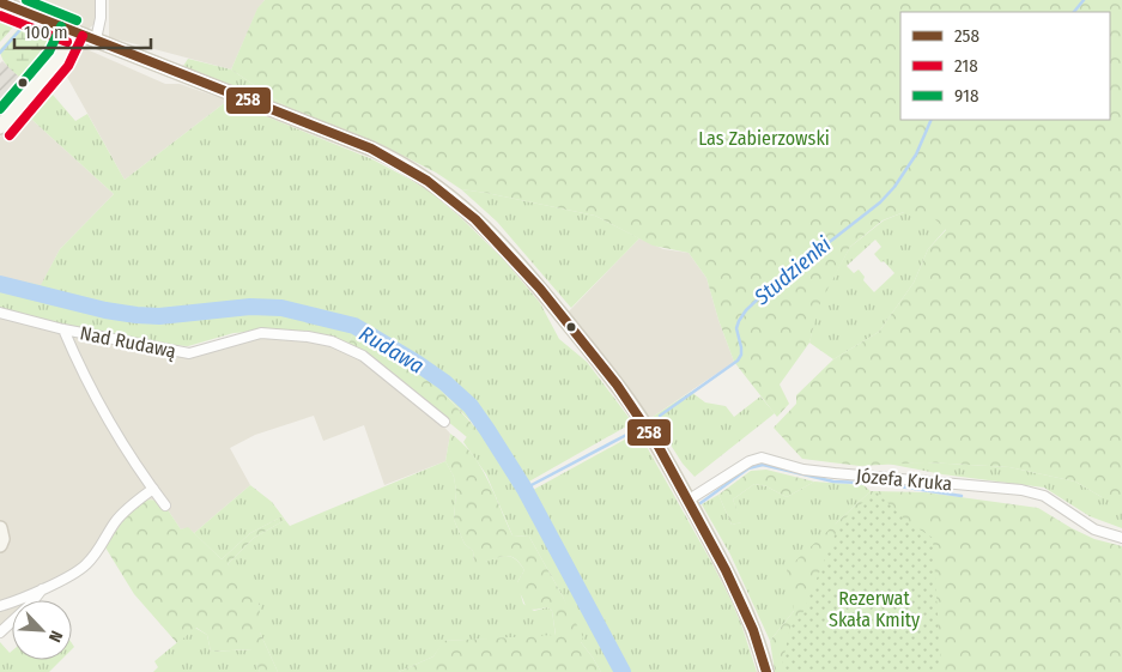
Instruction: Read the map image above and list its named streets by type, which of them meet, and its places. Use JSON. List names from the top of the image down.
{
  "streets": {
    "street": ["Nad Rudawą", "Józefa Kruka"]
  },
  "water": ["Studzienki", "Rudawa"],
  "parks": ["Las Zabierzowski", "Rezerwat Skała Kmity"],
  "lines": ["transit line 918", "transit line 258", "transit line 218"],
  "legend": ["258", "218", "918"],
  "scale_bar": "100 m",
  "north": "bottom right"
}
